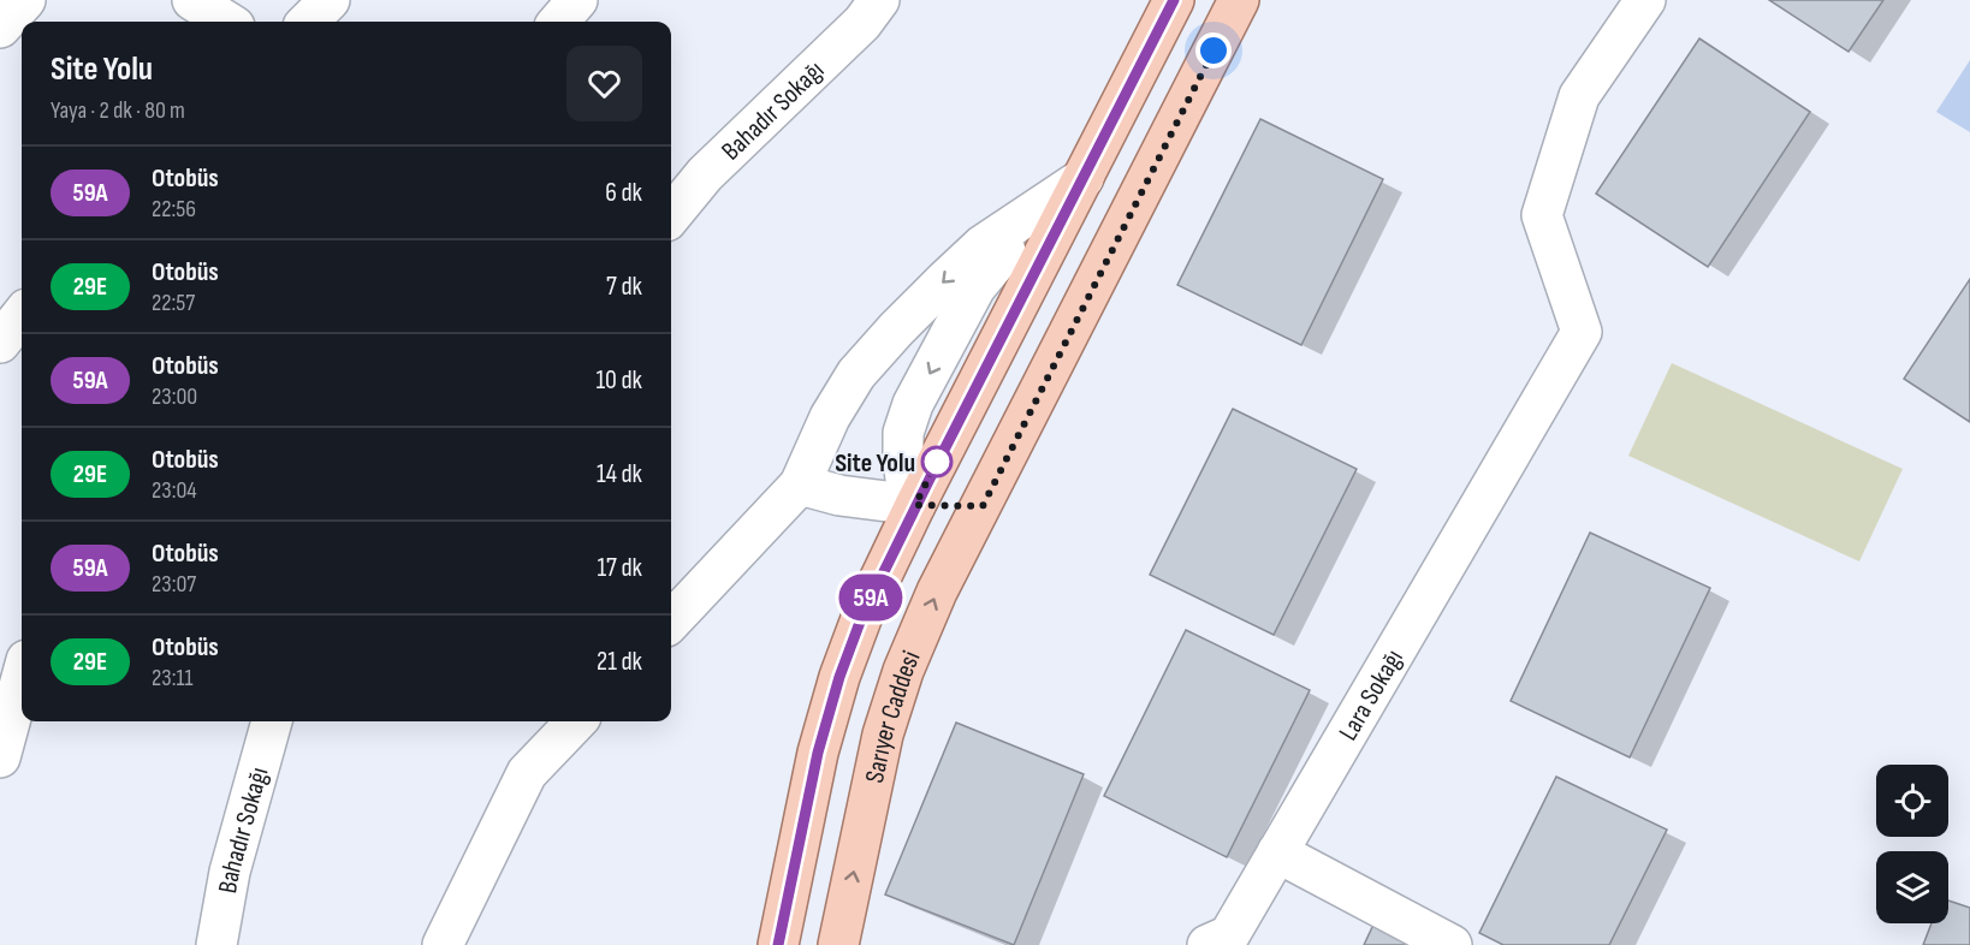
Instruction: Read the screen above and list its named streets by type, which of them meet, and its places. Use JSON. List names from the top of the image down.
{
  "streets": {
    "main road": ["Sarıyer Caddesi"],
    "street": ["Bahadır Sokağı", "Lara Sokağı"]
  },
  "places": ["Site Yolu"],
  "lines": ["bus line 59A"],
  "page": {
    "on_map": "59A",
    "heading": ["Site Yolu", "Yaya · 2 dk · 80 m"],
    "list": [
      {
        "mark": "59A",
        "name": "Otobüs",
        "note": "22:56",
        "value": "6 dk"
      },
      {
        "mark": "29E",
        "name": "Otobüs",
        "note": "22:57",
        "value": "7 dk"
      },
      {
        "mark": "59A",
        "name": "Otobüs",
        "note": "23:00",
        "value": "10 dk"
      },
      {
        "mark": "29E",
        "name": "Otobüs",
        "note": "23:04",
        "value": "14 dk"
      },
      {
        "mark": "59A",
        "name": "Otobüs",
        "note": "23:07",
        "value": "17 dk"
      },
      {
        "mark": "29E",
        "name": "Otobüs",
        "note": "23:11",
        "value": "21 dk"
      }
    ]
  }
}
